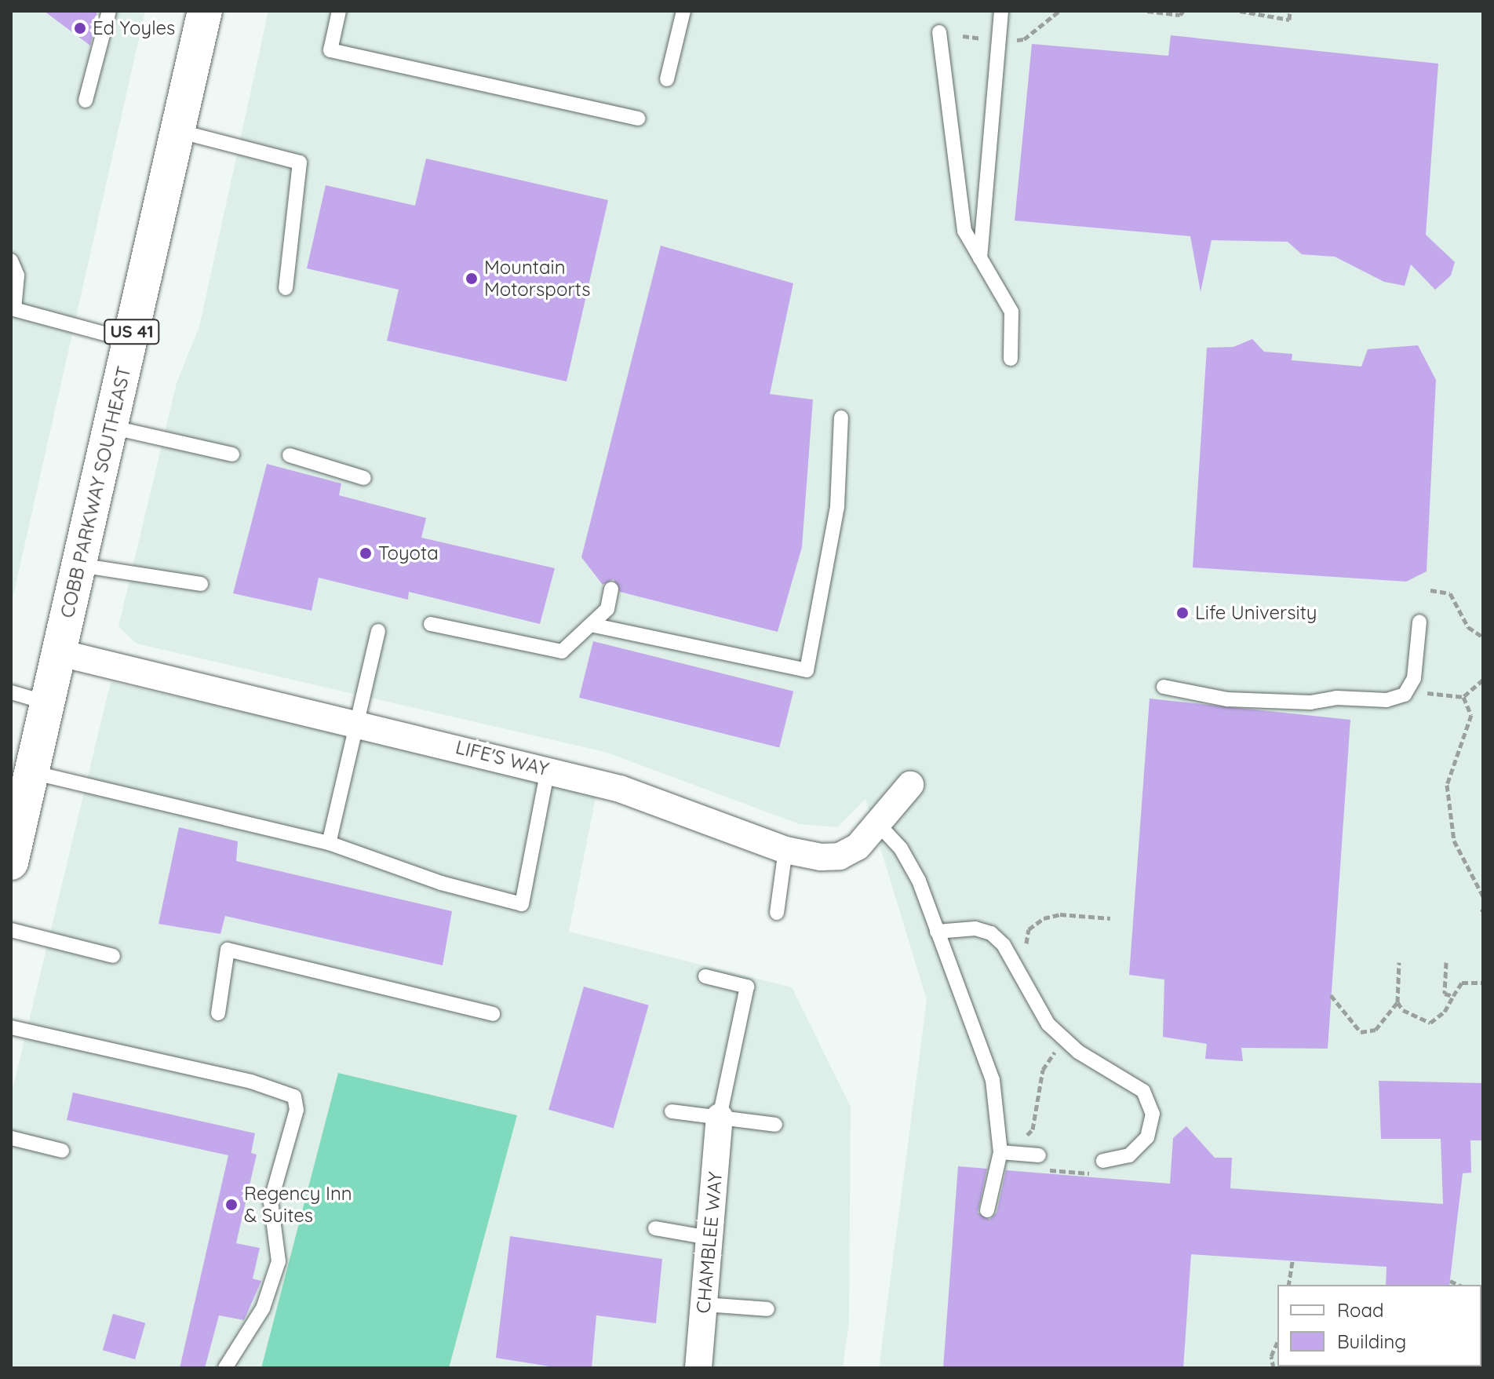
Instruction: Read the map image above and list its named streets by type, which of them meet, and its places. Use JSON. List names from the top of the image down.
{
  "streets": {
    "main road": ["US 41", "COBB PARKWAY SOUTHEAST"],
    "street": ["LIFE'S WAY", "CHAMBLEE WAY"]
  },
  "crossings": [
    ["COBB PARKWAY SOUTHEAST", "LIFE'S WAY"]
  ],
  "places": [
    "Ed Yoyles",
    "Mountain Motorsports",
    "Toyota",
    "Life University",
    "Regency Inn & Suites"
  ],
  "legend": ["Road", "Building"]
}
